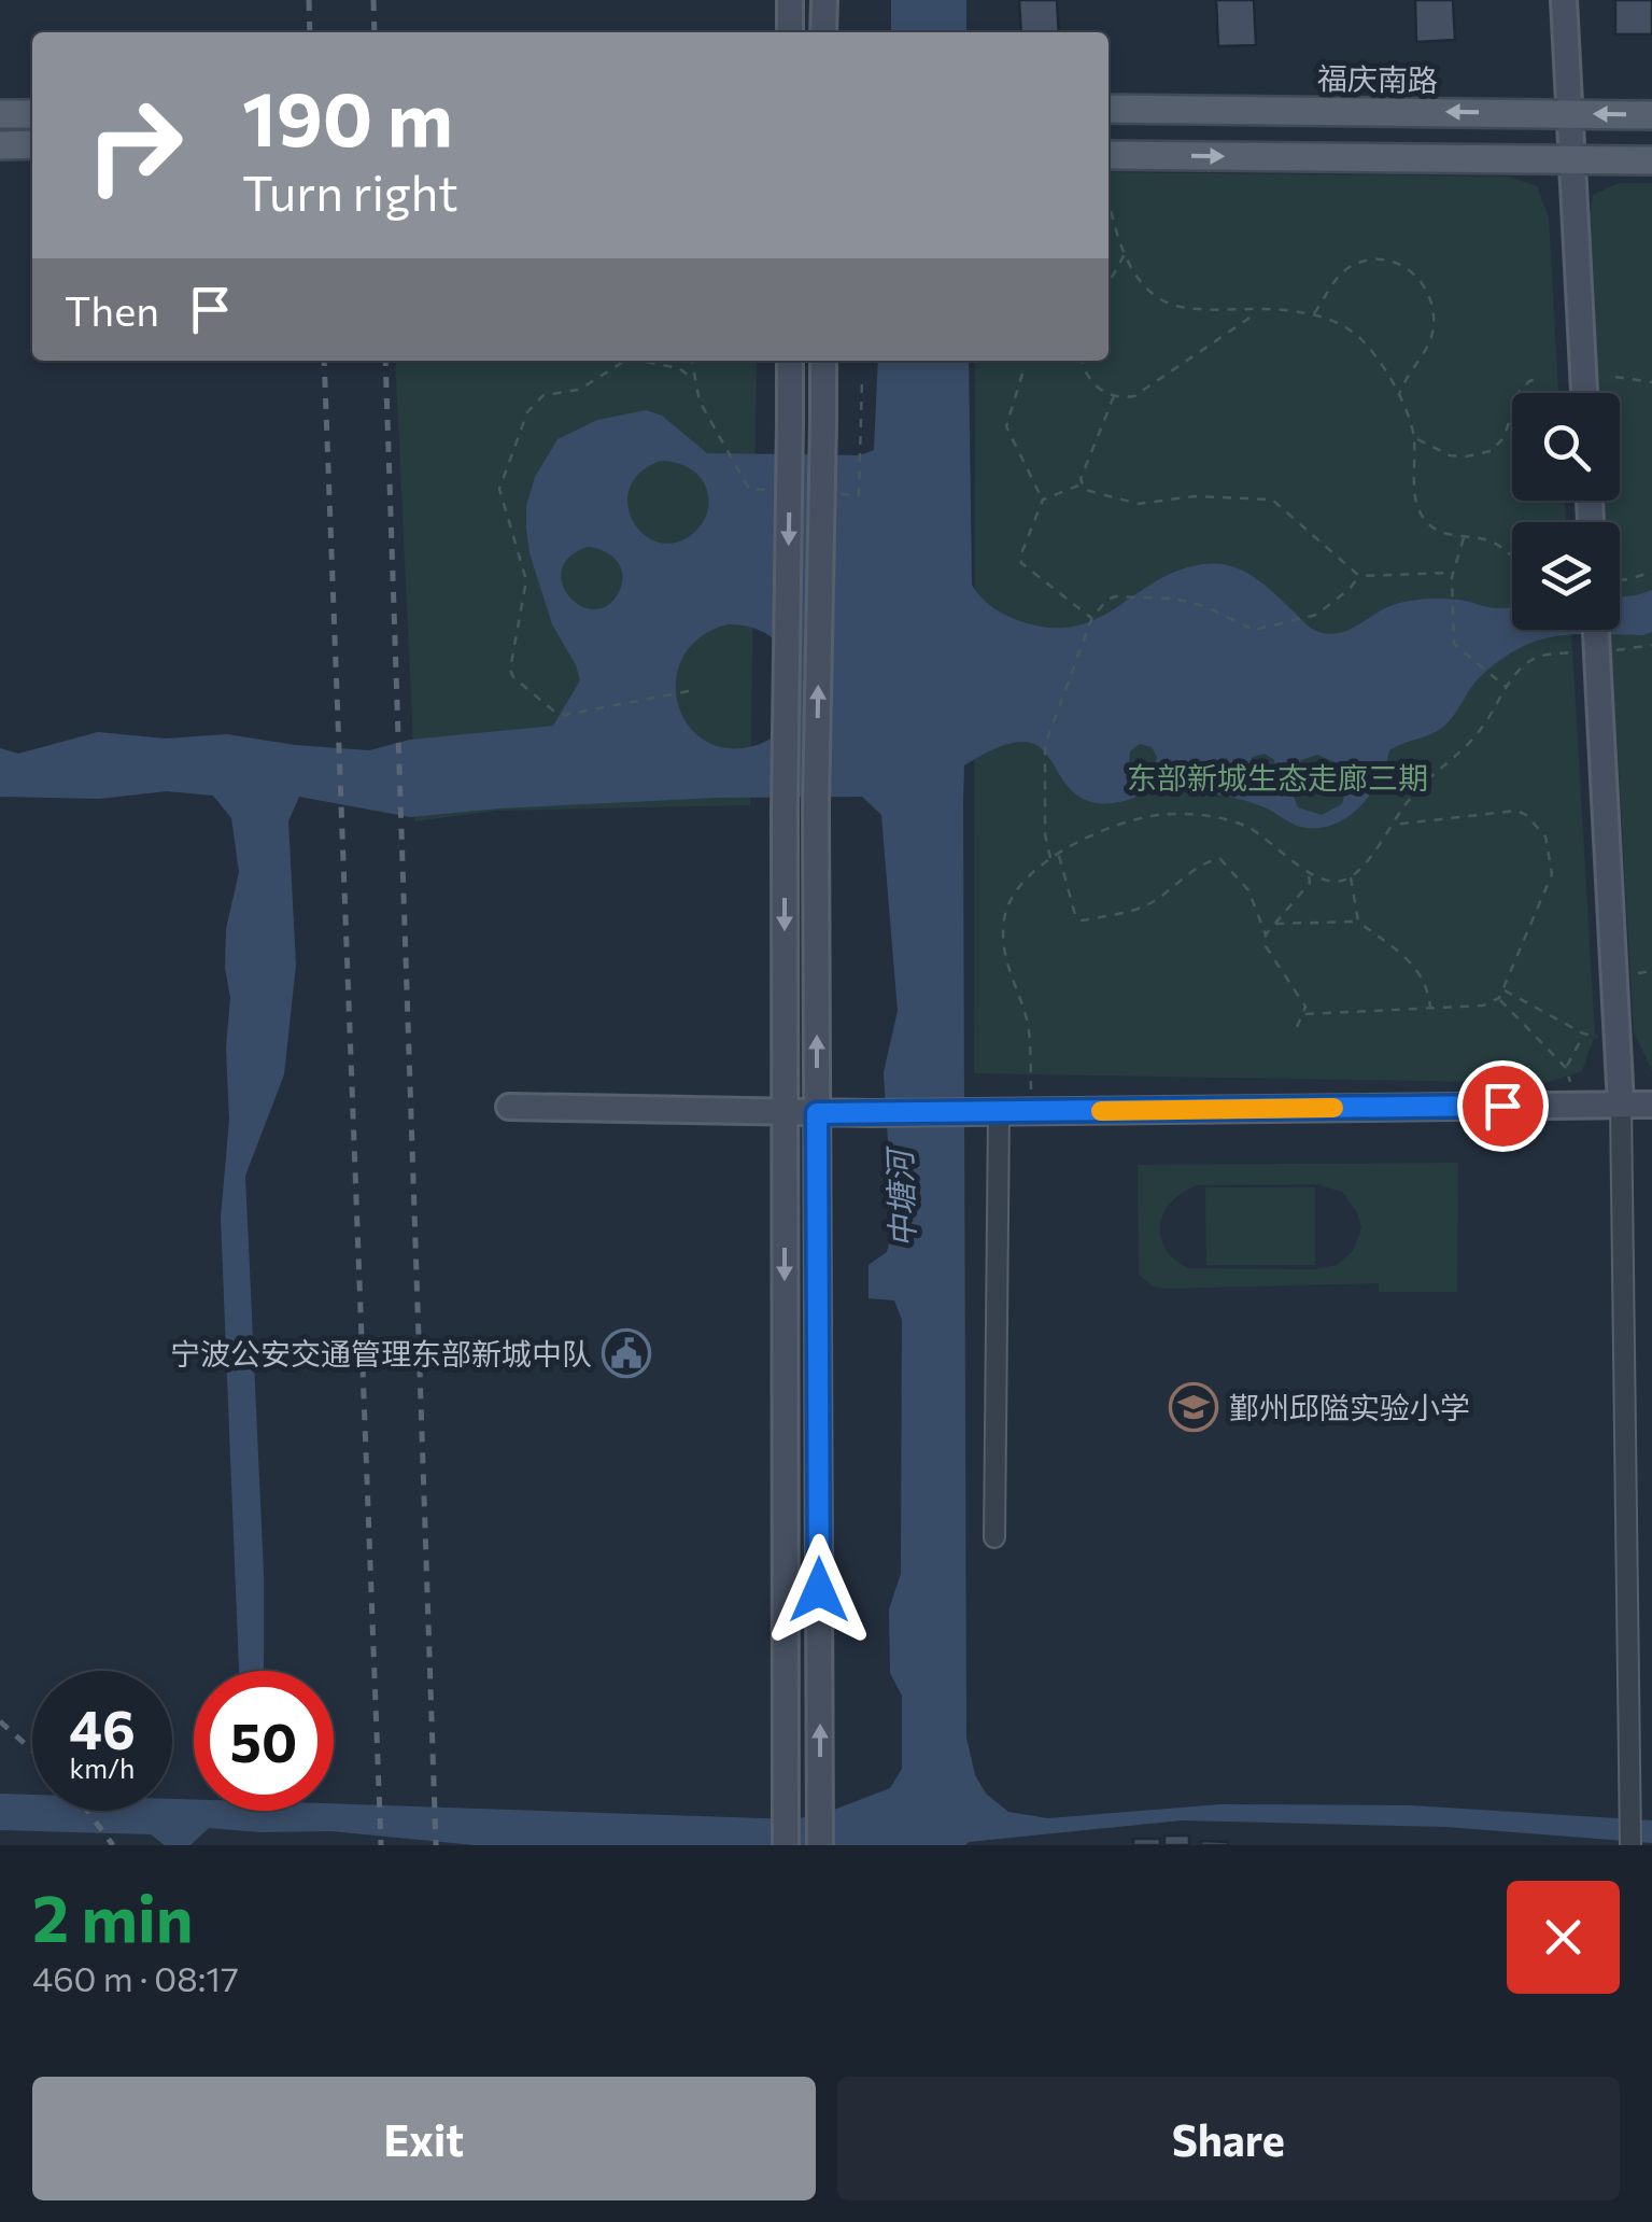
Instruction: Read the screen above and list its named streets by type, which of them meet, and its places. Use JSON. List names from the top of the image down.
{
  "streets": {
    "main road": ["福庆南路"]
  },
  "water": ["中塘河"],
  "parks": ["东部新城生态走廊三期"],
  "places": {
    "public building": ["宁波公安交通管理东部新城中队"],
    "school or university": ["鄞州邱隘实验小学"]
  },
  "page": {
    "turn": ["190 m", "Turn right"],
    "then": "Then",
    "speed": "46 km/h",
    "limit": "50",
    "heading": ["2 min", "460 m · 08:17"],
    "buttons": ["Exit", "Share"]
  }
}
